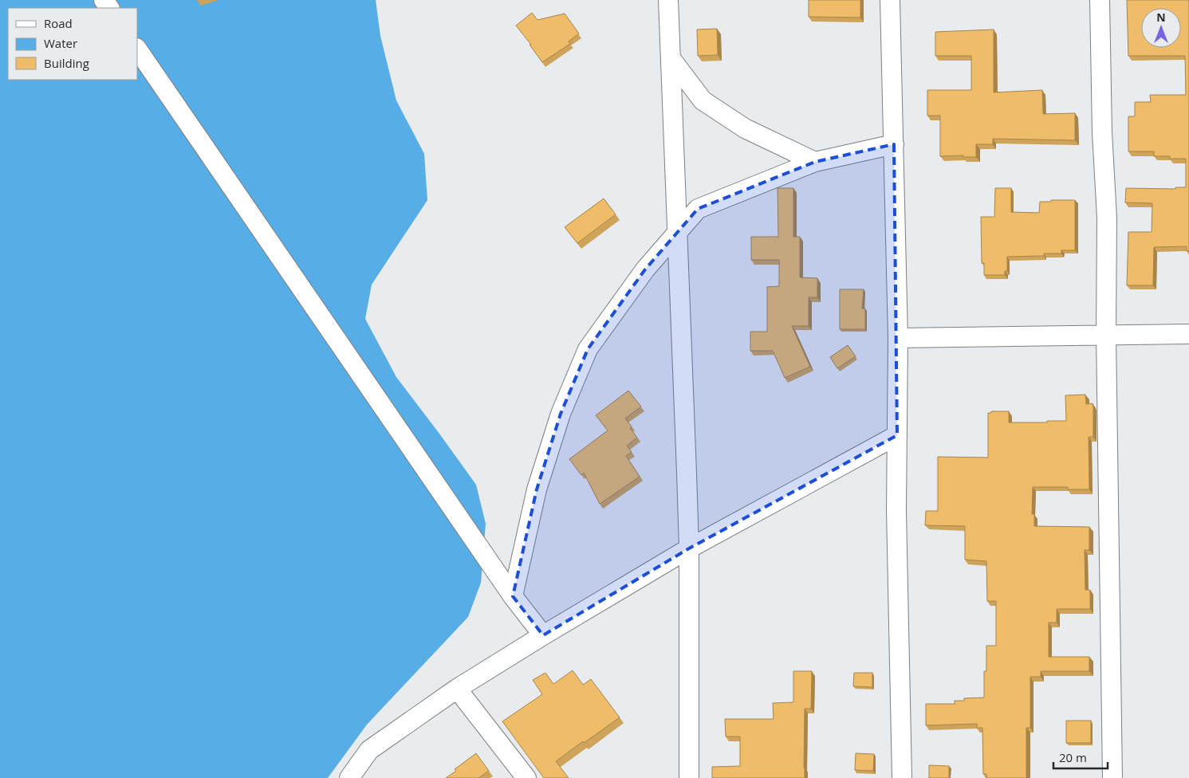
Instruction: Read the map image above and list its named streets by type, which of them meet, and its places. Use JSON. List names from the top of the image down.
{
  "legend": ["Road", "Water", "Building"],
  "scale_bar": "20 m",
  "north": "top"
}
